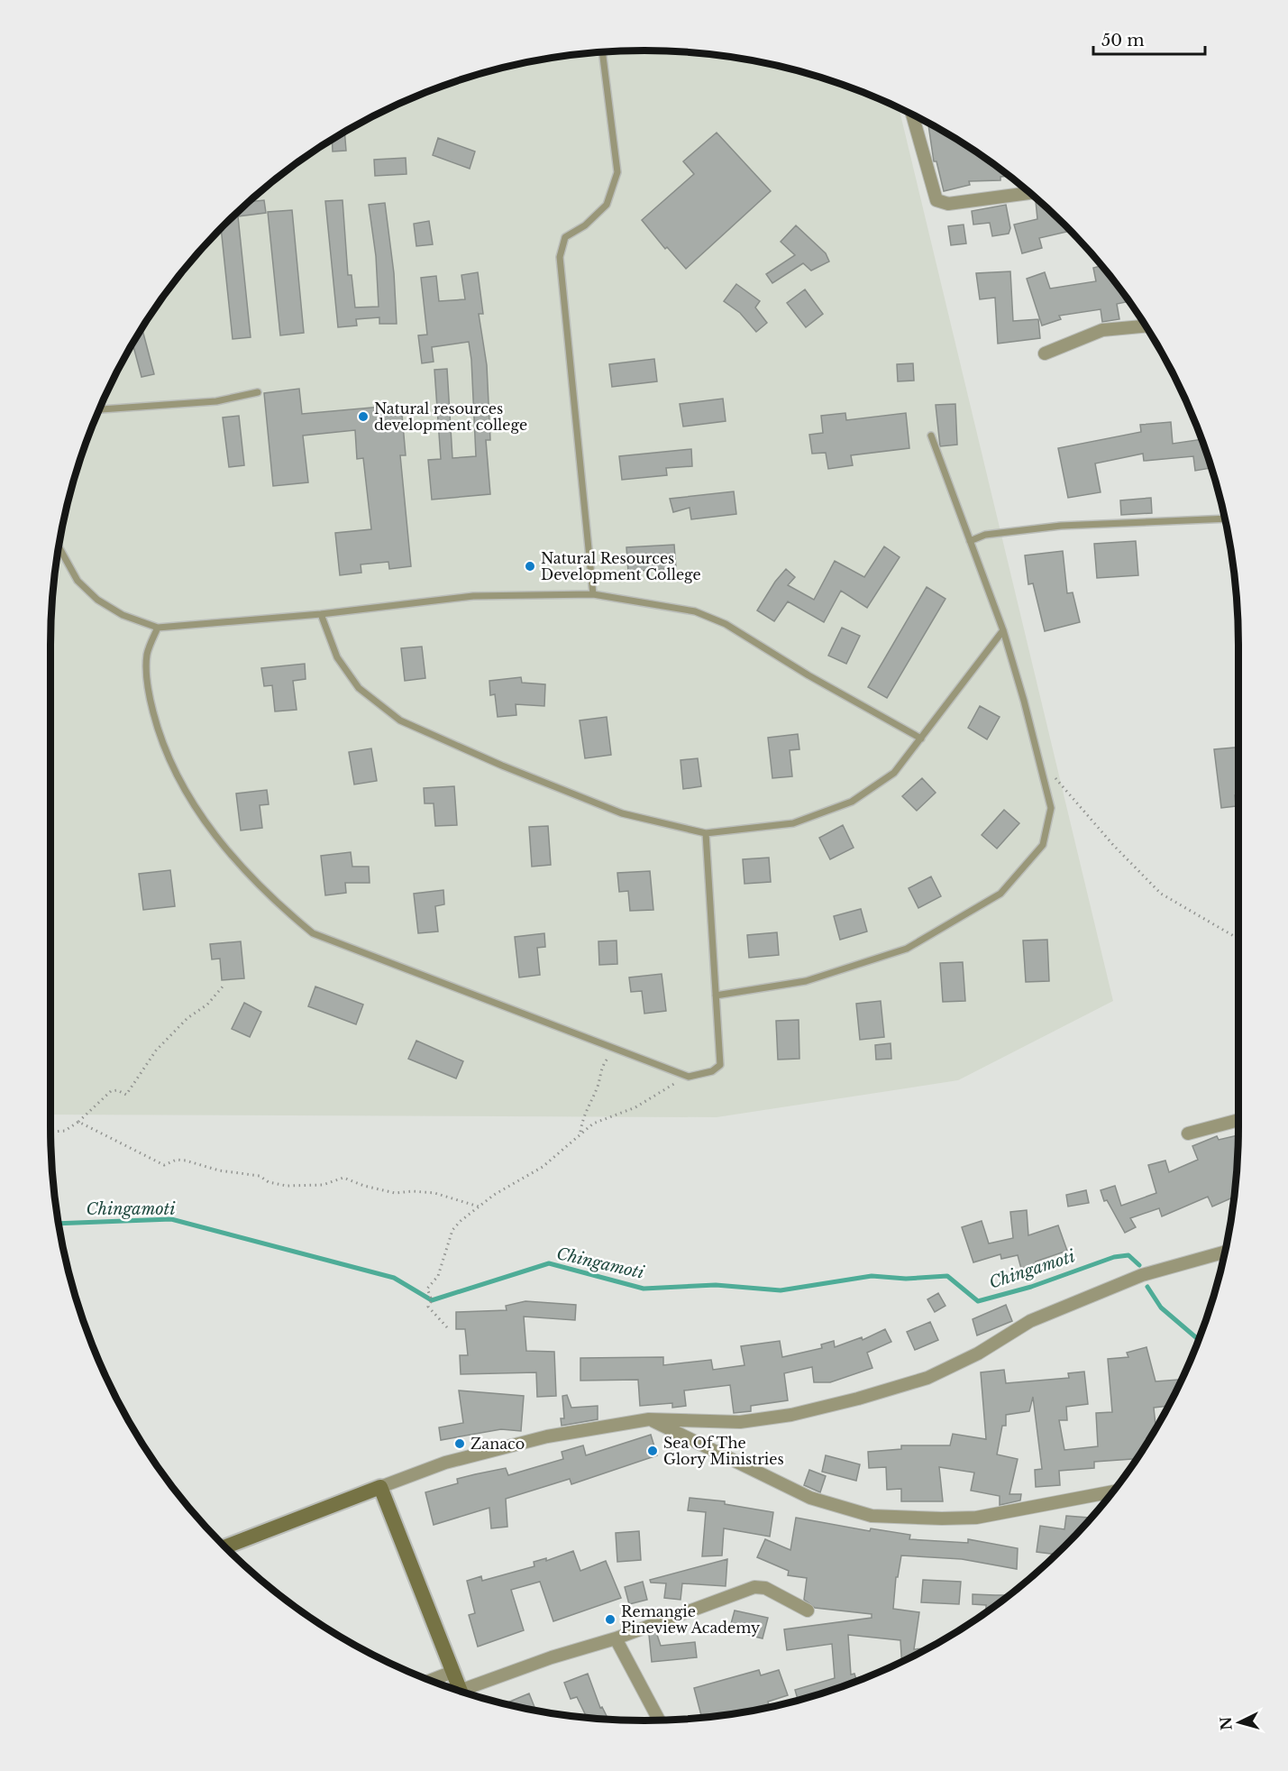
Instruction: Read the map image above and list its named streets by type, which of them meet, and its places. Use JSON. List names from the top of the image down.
{
  "water": ["Chingamoti"],
  "places": [
    "Natural resources development college",
    "Natural Resources Development College",
    "Zanaco",
    "Sea Of The Glory Ministries",
    "Remangie Pineview Academy"
  ],
  "scale_bar": "50 m",
  "north": "left"
}
